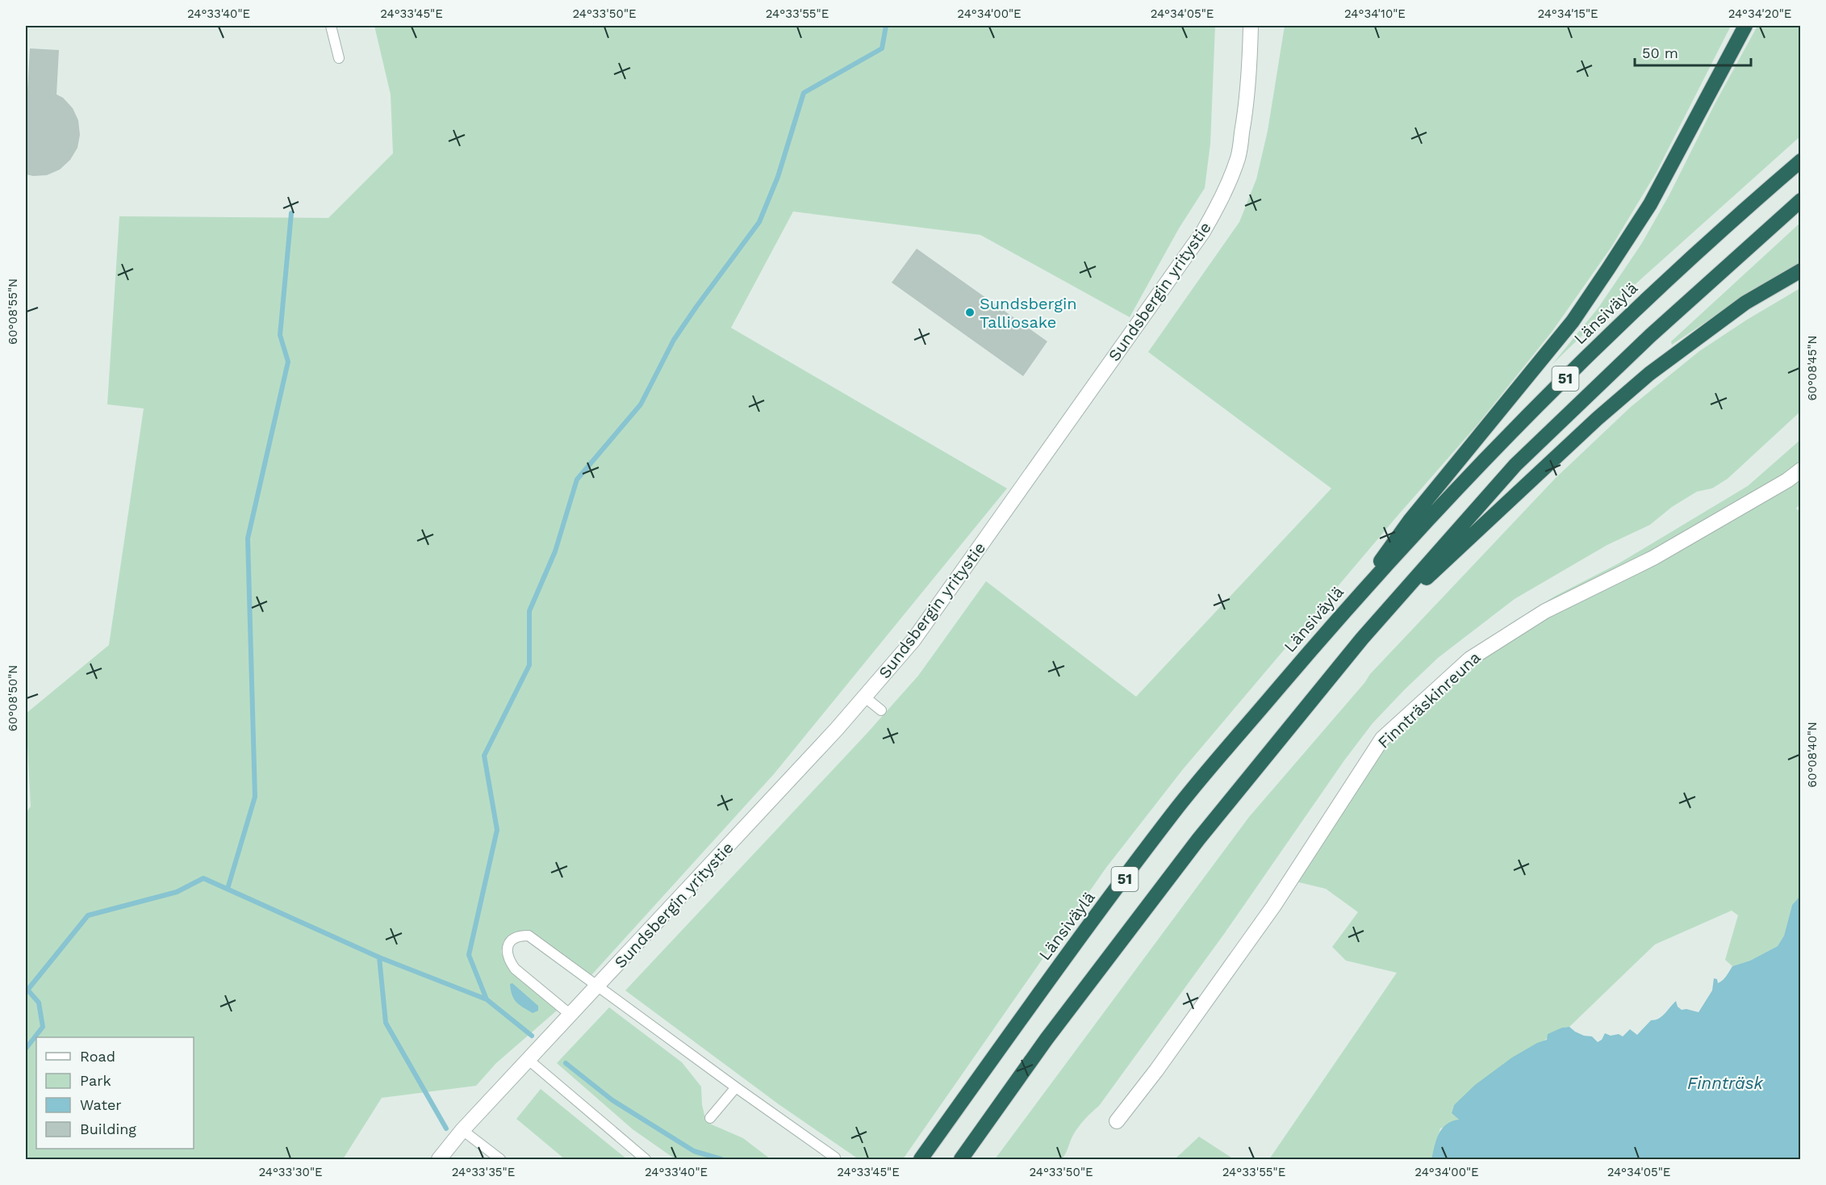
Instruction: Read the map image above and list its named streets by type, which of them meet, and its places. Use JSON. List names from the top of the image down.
{
  "streets": {
    "highway": ["Länsiväylä", "51"],
    "street": ["Sundsbergin yritystie", "Finnträskinreuna"]
  },
  "water": ["Finnträsk"],
  "places": ["Sundsbergin Talliosake"],
  "legend": [
    "Road",
    "Park",
    "Water",
    "Building"
  ],
  "scale_bar": "50 m",
  "coordinates": [
    "24°33'40\"E",
    "24°33'45\"E",
    "24°33'50\"E",
    "24°33'55\"E",
    "24°34'00\"E",
    "24°34'05\"E",
    "24°34'10\"E",
    "24°34'15\"E",
    "24°34'20\"E",
    "60°08'55\"N",
    "60°08'45\"N",
    "60°08'50\"N",
    "60°08'40\"N",
    "24°33'30\"E",
    "24°33'35\"E"
  ]
}
